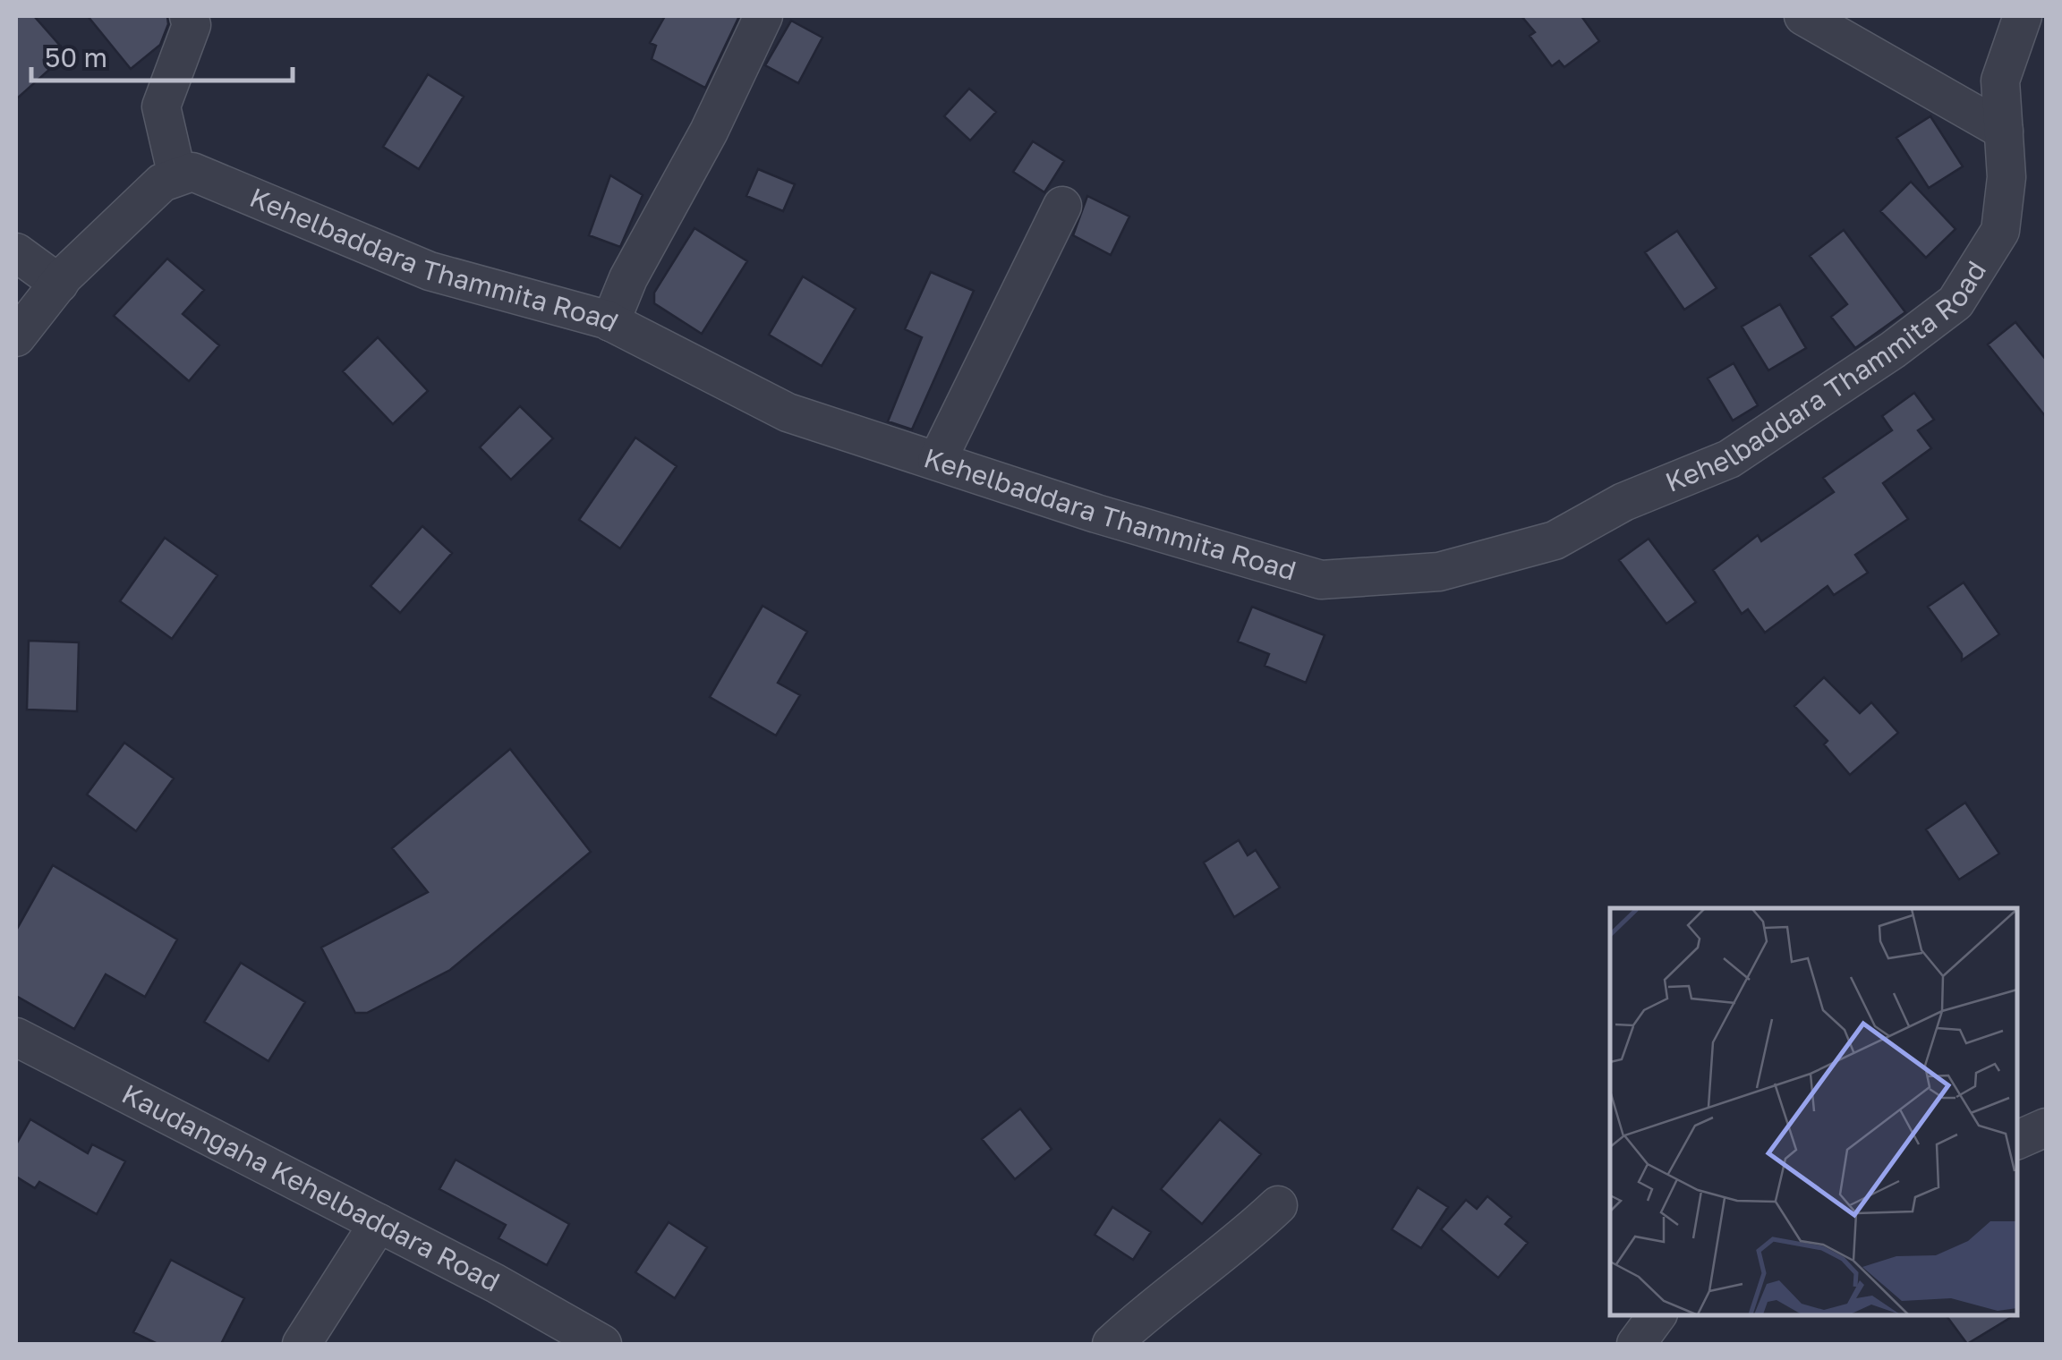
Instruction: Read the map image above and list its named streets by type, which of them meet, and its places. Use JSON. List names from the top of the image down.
{
  "streets": {
    "street": ["Kehelbaddara Thammita Road", "Kaudangaha Kehelbaddara Road"]
  },
  "scale_bar": "50 m"
}
